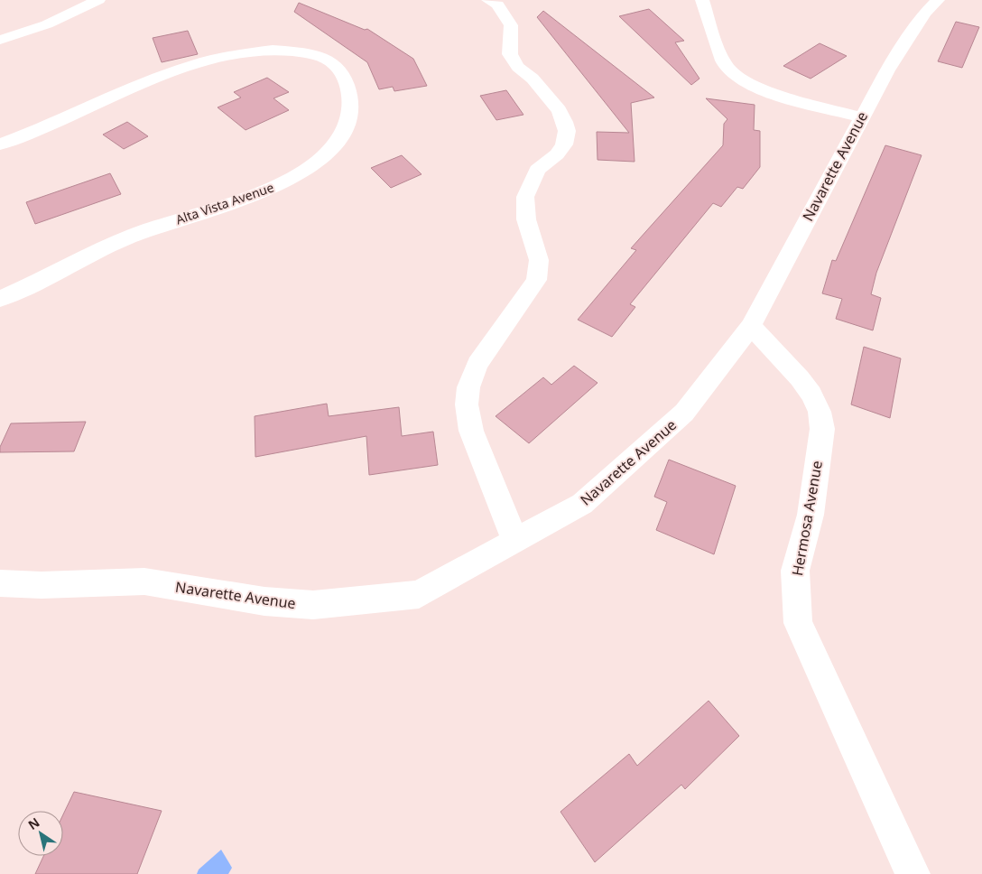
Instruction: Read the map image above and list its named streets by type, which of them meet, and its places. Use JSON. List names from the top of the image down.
{
  "streets": {
    "street": ["Navarette Avenue", "Alta Vista Avenue", "Hermosa Avenue"]
  },
  "crossings": [
    ["Navarette Avenue", "Hermosa Avenue"]
  ],
  "north": "top left"
}
